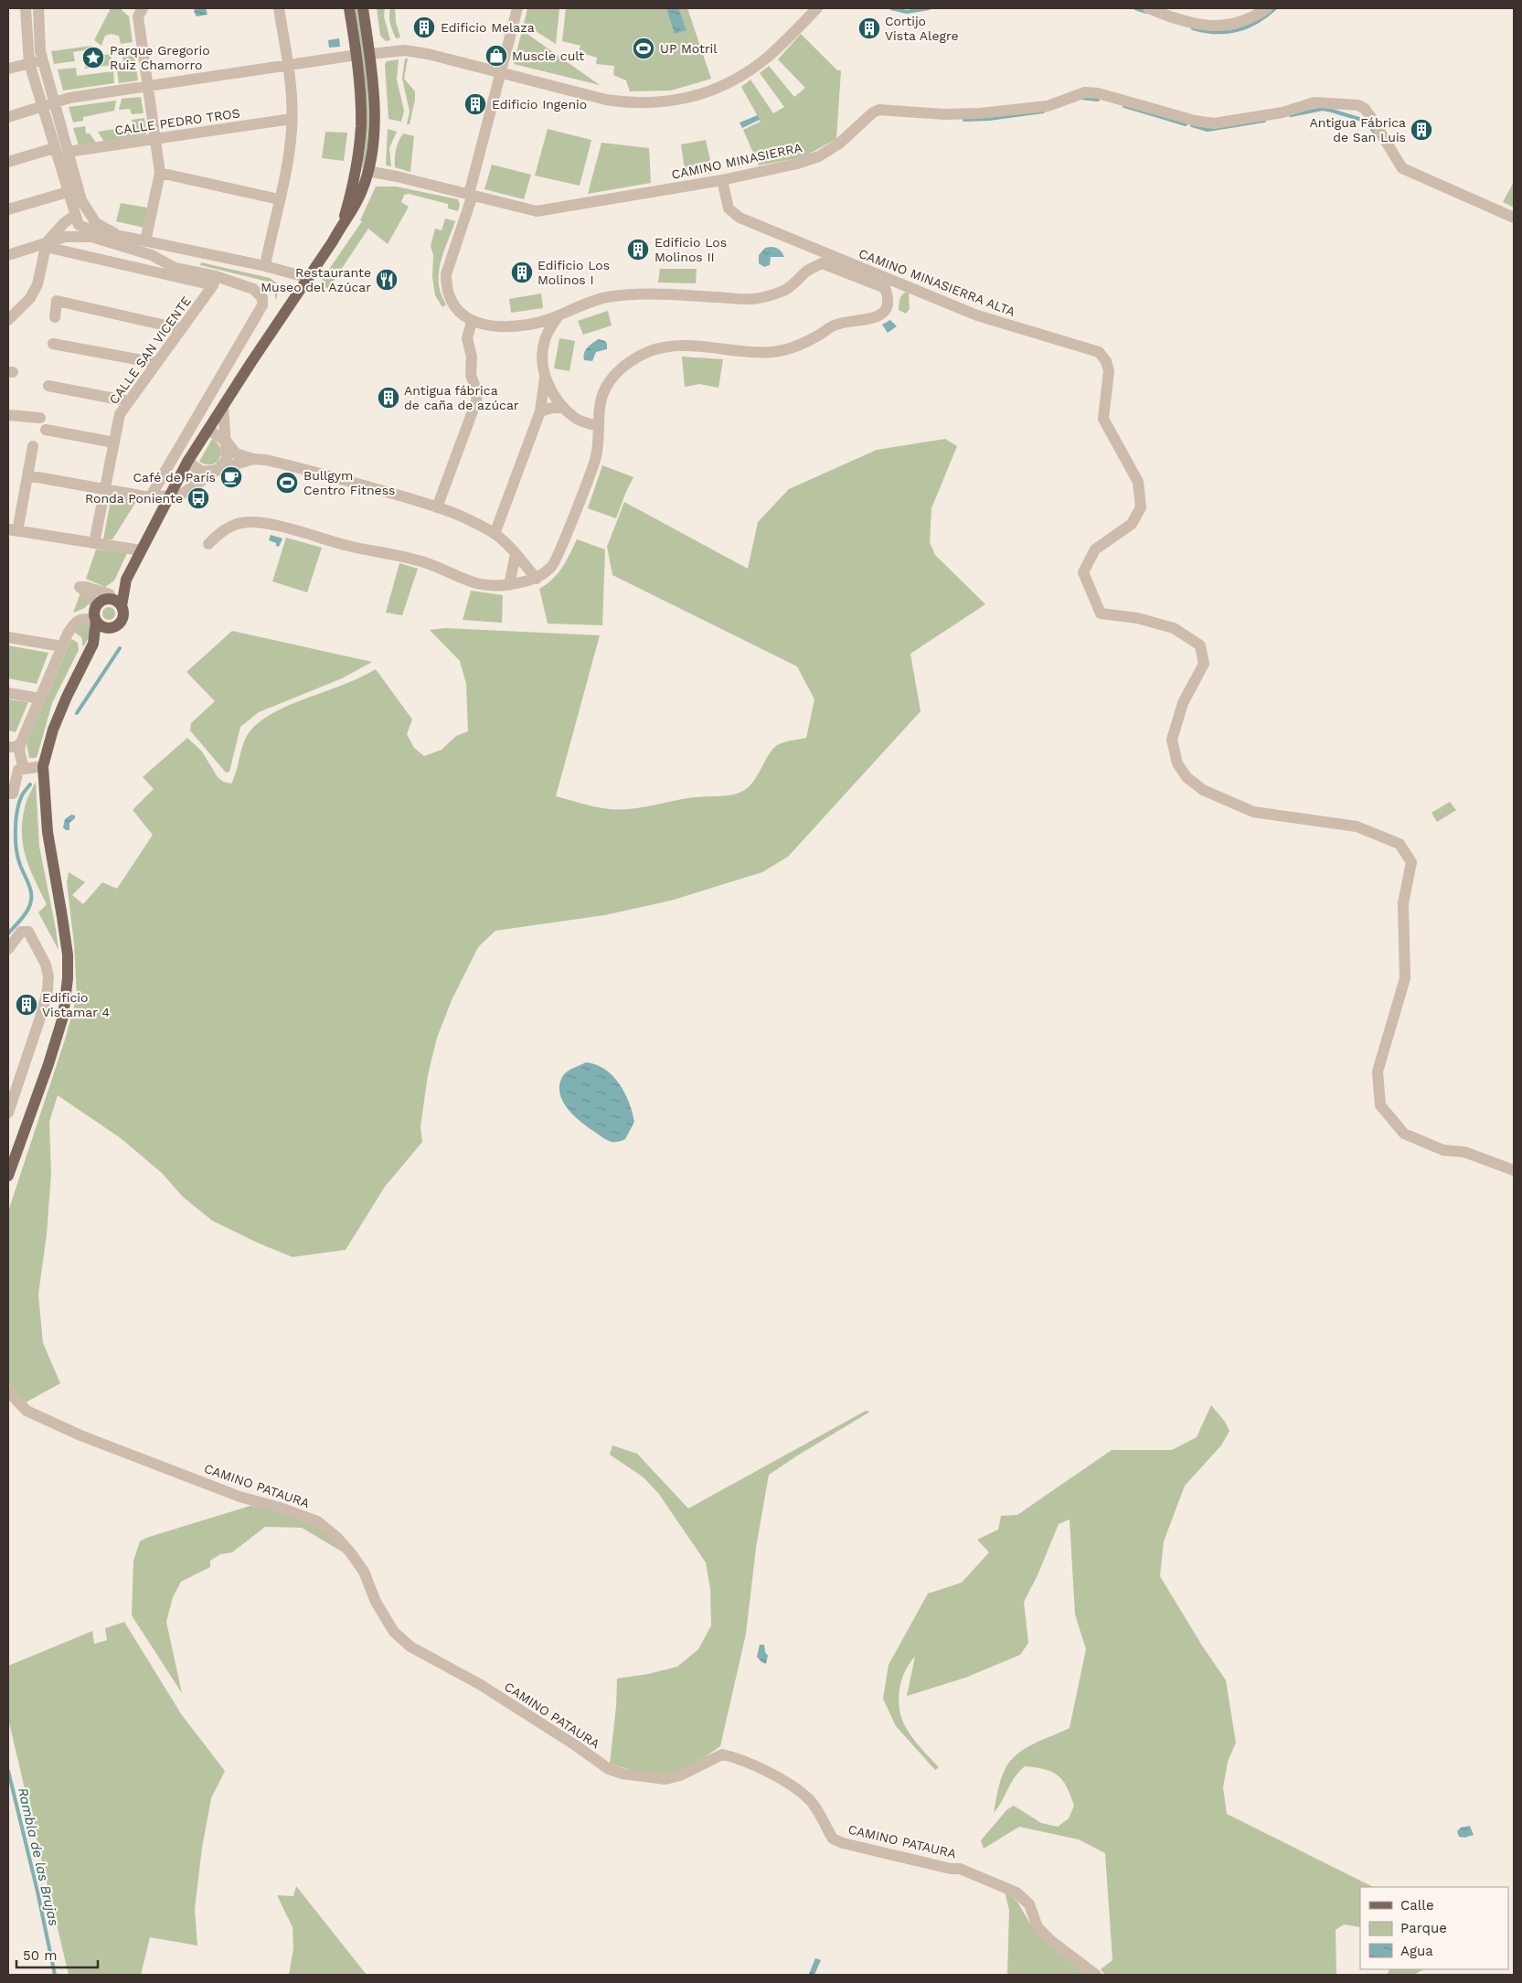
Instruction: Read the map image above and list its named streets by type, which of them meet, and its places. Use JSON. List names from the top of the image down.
{
  "streets": {
    "street": [
      "CALLE PEDRO TROS",
      "CAMINO MINASIERRA",
      "CAMINO MINASIERRA ALTA",
      "CALLE SAN VICENTE",
      "CAMINO PATAURA"
    ]
  },
  "crossings": [
    ["CAMINO MINASIERRA", "CAMINO MINASIERRA ALTA"]
  ],
  "water": ["Rambla de las Brujas"],
  "places": {
    "building": [
      "Edificio Melaza",
      "Cortijo Vista Alegre",
      "Edificio Ingenio",
      "Antigua Fábrica de San Luis",
      "Edificio Los Molinos II",
      "Edificio Los Molinos I",
      "Antigua fábrica de caña de azúcar",
      "Edificio Vistamar 4"
    ],
    "sports": ["UP Motril", "Bullgym Centro Fitness"],
    "shop": ["Muscle cult"],
    "place": ["Parque Gregorio Ruiz Chamorro"],
    "restaurant": ["Restaurante Museo del Azúcar"],
    "cafe": ["Café de París"],
    "bus stop": ["Ronda Poniente"]
  },
  "legend": ["Calle", "Parque", "Agua"],
  "scale_bar": "50 m"
}
